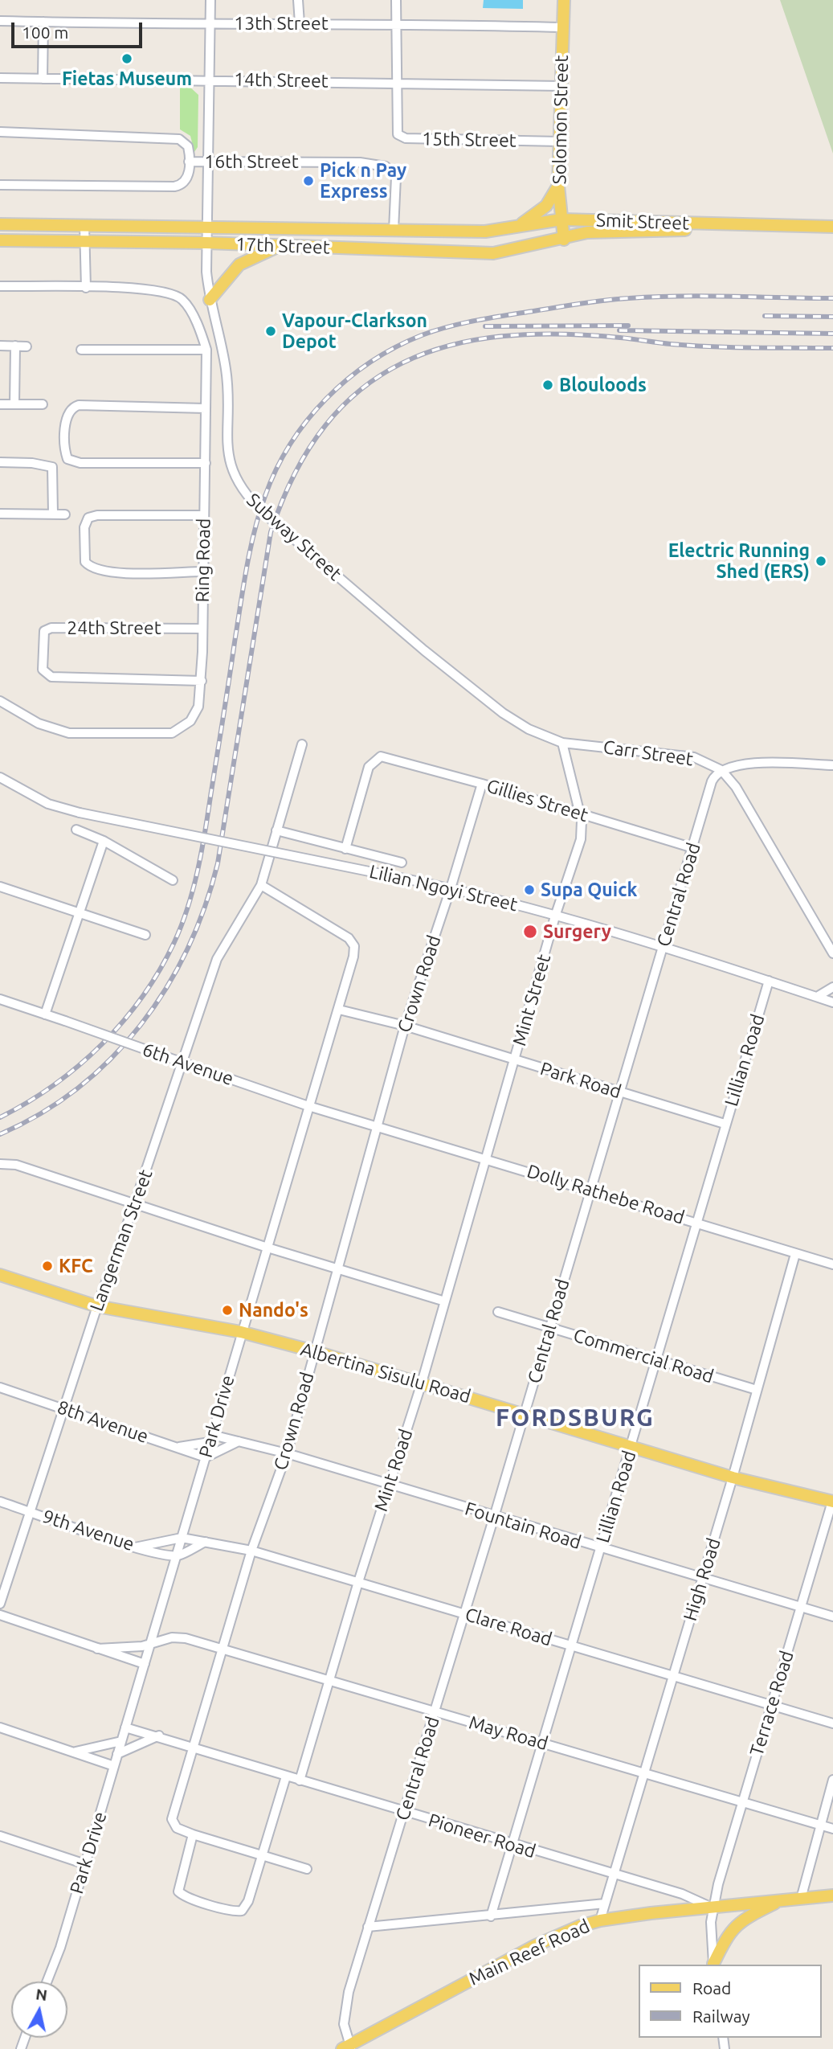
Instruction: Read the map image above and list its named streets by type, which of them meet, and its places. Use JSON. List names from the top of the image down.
{
  "streets": {
    "main road": [
      "Solomon Street",
      "Smit Street",
      "17th Street",
      "Albertina Sisulu Road",
      "Main Reef Road"
    ],
    "street": [
      "13th Street",
      "14th Street",
      "15th Street",
      "16th Street",
      "Subway Street",
      "Ring Road",
      "24th Street",
      "Carr Street",
      "Gillies Street",
      "Lilian Ngoyi Street",
      "Central Road",
      "Crown Road",
      "Mint Street",
      "Lillian Road",
      "6th Avenue",
      "Park Road",
      "Dolly Rathebe Road",
      "Langerman Street",
      "Commercial Road",
      "Park Drive",
      "8th Avenue",
      "Mint Road",
      "Fountain Road",
      "9th Avenue",
      "High Road",
      "Clare Road",
      "Terrace Road",
      "May Road",
      "Pioneer Road"
    ]
  },
  "crossings": [
    ["13th Street", "Solomon Street"],
    ["13th Street", "Subway Street"],
    ["14th Street", "Solomon Street"],
    ["14th Street", "15th Street"],
    ["14th Street", "Subway Street"],
    ["Solomon Street", "15th Street"],
    ["Solomon Street", "Smit Street"],
    ["Solomon Street", "17th Street"],
    ["16th Street", "17th Street"],
    ["16th Street", "Subway Street"],
    ["Smit Street", "17th Street"],
    ["17th Street", "Subway Street"],
    ["Subway Street", "Carr Street"],
    ["Subway Street", "Mint Street"],
    ["Ring Road", "24th Street"],
    ["Carr Street", "Central Road"],
    ["Carr Street", "Mint Street"],
    ["Gillies Street", "Central Road"],
    ["Gillies Street", "Crown Road"],
    ["Gillies Street", "Mint Street"],
    ["Lilian Ngoyi Street", "Central Road"],
    ["Lilian Ngoyi Street", "Crown Road"],
    ["Lilian Ngoyi Street", "Mint Street"],
    ["Lilian Ngoyi Street", "Lillian Road"],
    ["Central Road", "Park Road"],
    ["Central Road", "Dolly Rathebe Road"],
    ["Central Road", "Commercial Road"],
    ["Central Road", "Albertina Sisulu Road"],
    ["Central Road", "Fountain Road"],
    ["Central Road", "Clare Road"],
    ["Central Road", "May Road"],
    ["Central Road", "Pioneer Road"],
    ["Central Road", "Main Reef Road"],
    ["Crown Road", "6th Avenue"],
    ["Crown Road", "Park Road"],
    ["Crown Road", "Dolly Rathebe Road"],
    ["Crown Road", "Albertina Sisulu Road"],
    ["Crown Road", "Fountain Road"],
    ["Crown Road", "Clare Road"],
    ["Crown Road", "May Road"],
    ["Crown Road", "Pioneer Road"],
    ["Mint Street", "Park Road"],
    ["Mint Street", "Dolly Rathebe Road"],
    ["Mint Street", "Mint Road"],
    ["Lillian Road", "Park Road"],
    ["Lillian Road", "Dolly Rathebe Road"],
    ["Lillian Road", "Commercial Road"],
    ["Lillian Road", "Albertina Sisulu Road"],
    ["Lillian Road", "Fountain Road"],
    ["Lillian Road", "Clare Road"],
    ["Lillian Road", "May Road"],
    ["Lillian Road", "Pioneer Road"],
    ["6th Avenue", "Dolly Rathebe Road"],
    ["6th Avenue", "Langerman Street"],
    ["6th Avenue", "Park Drive"],
    ["Park Road", "Park Drive"],
    ["Dolly Rathebe Road", "Mint Road"],
    ["Dolly Rathebe Road", "High Road"],
    ["Langerman Street", "Albertina Sisulu Road"],
    ["Langerman Street", "Park Drive"],
    ["Langerman Street", "8th Avenue"],
    ["Langerman Street", "9th Avenue"],
    ["Commercial Road", "High Road"],
    ["Albertina Sisulu Road", "Park Drive"],
    ["Albertina Sisulu Road", "Mint Road"],
    ["Albertina Sisulu Road", "High Road"],
    ["Albertina Sisulu Road", "Terrace Road"],
    ["Park Drive", "8th Avenue"],
    ["Park Drive", "Fountain Road"],
    ["Park Drive", "9th Avenue"],
    ["Park Drive", "Clare Road"],
    ["Park Drive", "May Road"],
    ["Park Drive", "Pioneer Road"],
    ["Mint Road", "Fountain Road"],
    ["Mint Road", "Clare Road"],
    ["Mint Road", "May Road"],
    ["Mint Road", "Pioneer Road"],
    ["Fountain Road", "High Road"],
    ["Fountain Road", "Terrace Road"],
    ["9th Avenue", "Clare Road"],
    ["High Road", "Clare Road"],
    ["High Road", "May Road"],
    ["High Road", "Pioneer Road"],
    ["High Road", "Main Reef Road"],
    ["Clare Road", "Terrace Road"],
    ["Terrace Road", "May Road"],
    ["Terrace Road", "Pioneer Road"],
    ["Terrace Road", "Main Reef Road"],
    ["Pioneer Road", "Main Reef Road"]
  ],
  "districts": ["FORDSBURG"],
  "places": [
    "Fietas Museum",
    "Pick n Pay Express",
    "Vapour-Clarkson Depot",
    "Blouloods",
    "Electric Running Shed (ERS)",
    "Supa Quick",
    "Surgery",
    "KFC",
    "Nando's"
  ],
  "legend": ["Road", "Railway"],
  "scale_bar": "100 m",
  "north": "top"
}
